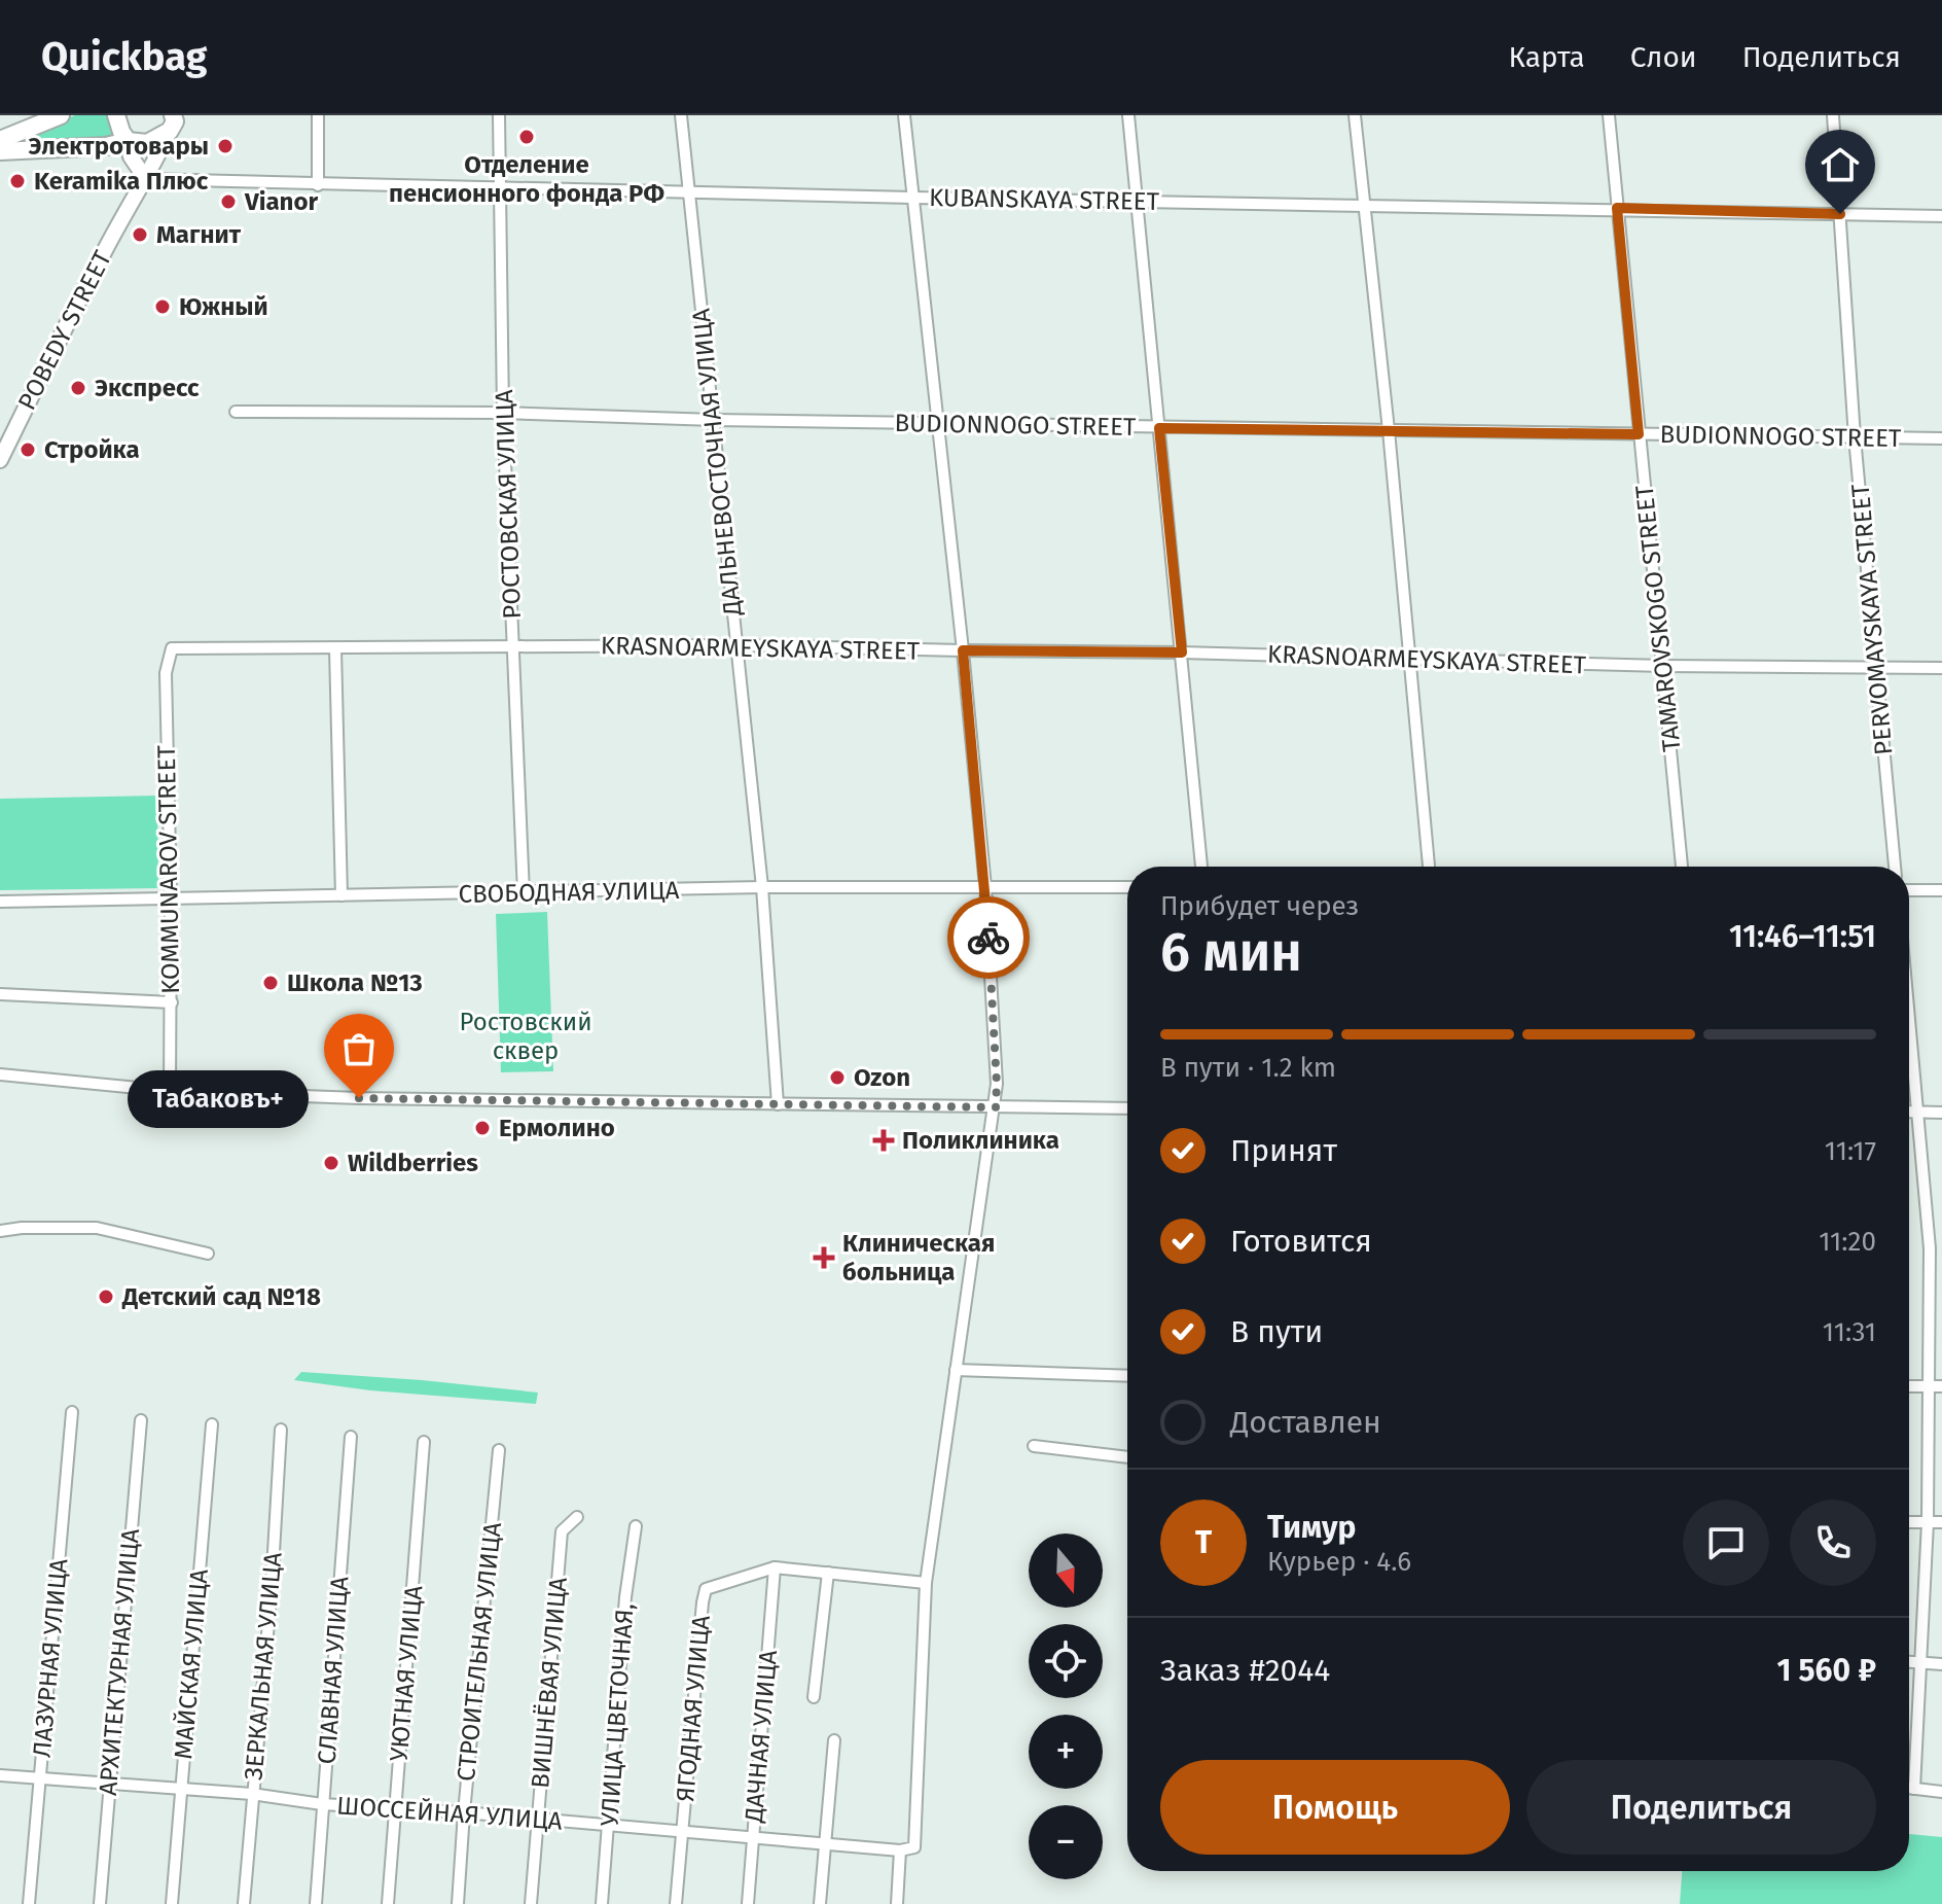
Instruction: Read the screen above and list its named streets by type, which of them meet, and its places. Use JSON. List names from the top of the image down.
{
  "streets": {
    "street": [
      "KUBANSKAYA STREET",
      "POBEDY STREET",
      "BUDIONNOGO STREET",
      "ДАЛЬНЕВОСТОЧНАЯ УЛИЦА",
      "РОСТОВСКАЯ УЛИЦА",
      "TAMAROVSKOGO STREET",
      "PERVOMAYSKAYA STREET",
      "KRASNOARMEYSKAYA STREET",
      "KOMMUNAROV STREET",
      "СВОБОДНАЯ УЛИЦА",
      "СТРОИТЕЛЬНАЯ УЛИЦА",
      "ЛАЗУРНАЯ УЛИЦА",
      "АРХИТЕКТУРНАЯ УЛИЦА",
      "МАЙСКАЯ УЛИЦА",
      "ЗЕРКАЛЬНАЯ УЛИЦА",
      "СЛАВНАЯ УЛИЦА",
      "УЮТНАЯ УЛИЦА",
      "ВИШНЁВАЯ УЛИЦА",
      "ЯГОДНАЯ УЛИЦА",
      "УЛИЦА ЦВЕТОЧНАЯ,",
      "ДАЧНАЯ УЛИЦА",
      "ШОССЕЙНАЯ УЛИЦА"
    ]
  },
  "crossings": [
    ["KUBANSKAYA STREET", "POBEDY STREET"],
    ["KUBANSKAYA STREET", "ДАЛЬНЕВОСТОЧНАЯ УЛИЦА"],
    ["KUBANSKAYA STREET", "РОСТОВСКАЯ УЛИЦА"],
    ["KUBANSKAYA STREET", "TAMAROVSKOGO STREET"],
    ["KUBANSKAYA STREET", "PERVOMAYSKAYA STREET"],
    ["BUDIONNOGO STREET", "ДАЛЬНЕВОСТОЧНАЯ УЛИЦА"],
    ["BUDIONNOGO STREET", "РОСТОВСКАЯ УЛИЦА"],
    ["BUDIONNOGO STREET", "TAMAROVSKOGO STREET"],
    ["BUDIONNOGO STREET", "PERVOMAYSKAYA STREET"],
    ["ДАЛЬНЕВОСТОЧНАЯ УЛИЦА", "KRASNOARMEYSKAYA STREET"],
    ["ДАЛЬНЕВОСТОЧНАЯ УЛИЦА", "СВОБОДНАЯ УЛИЦА"],
    ["РОСТОВСКАЯ УЛИЦА", "KRASNOARMEYSKAYA STREET"],
    ["РОСТОВСКАЯ УЛИЦА", "СВОБОДНАЯ УЛИЦА"],
    ["TAMAROVSKOGO STREET", "KRASNOARMEYSKAYA STREET"],
    ["PERVOMAYSKAYA STREET", "KRASNOARMEYSKAYA STREET"],
    ["KRASNOARMEYSKAYA STREET", "KOMMUNAROV STREET"],
    ["KOMMUNAROV STREET", "СВОБОДНАЯ УЛИЦА"],
    ["СТРОИТЕЛЬНАЯ УЛИЦА", "ШОССЕЙНАЯ УЛИЦА"],
    ["ЛАЗУРНАЯ УЛИЦА", "ШОССЕЙНАЯ УЛИЦА"],
    ["АРХИТЕКТУРНАЯ УЛИЦА", "ШОССЕЙНАЯ УЛИЦА"],
    ["МАЙСКАЯ УЛИЦА", "ШОССЕЙНАЯ УЛИЦА"],
    ["ЗЕРКАЛЬНАЯ УЛИЦА", "ШОССЕЙНАЯ УЛИЦА"],
    ["СЛАВНАЯ УЛИЦА", "ШОССЕЙНАЯ УЛИЦА"],
    ["УЮТНАЯ УЛИЦА", "ШОССЕЙНАЯ УЛИЦА"],
    ["ВИШНЁВАЯ УЛИЦА", "ШОССЕЙНАЯ УЛИЦА"],
    ["ЯГОДНАЯ УЛИЦА", "ДАЧНАЯ УЛИЦА"],
    ["ЯГОДНАЯ УЛИЦА", "ШОССЕЙНАЯ УЛИЦА"],
    ["УЛИЦА ЦВЕТОЧНАЯ,", "ШОССЕЙНАЯ УЛИЦА"],
    ["ДАЧНАЯ УЛИЦА", "ШОССЕЙНАЯ УЛИЦА"]
  ],
  "parks": ["Ростовский сквер"],
  "places": {
    "other": [
      "Отделение пенсионного фонда РФ",
      "Электротовары",
      "Keramika Плюс",
      "Vianor",
      "Магнит",
      "Южный",
      "Экспресс",
      "Стройка",
      "Школа №13",
      "Ozon",
      "Табаковъ+",
      "Ермолино",
      "Wildberries",
      "Детский сад №18"
    ],
    "health": ["Поликлиника", "Клиническая больница"]
  },
  "north": "bottom",
  "page": {
    "header": "Quickbag",
    "nav": ["Карта", "Слои", "Поделиться"],
    "heading": ["6 мин", "Прибудет через", "11:46–11:51"],
    "panel": [
      "Тимур",
      "Курьер · 4.6",
      "Заказ #2044",
      "1 560 ₽"
    ],
    "bar": "В пути · 1.2 km",
    "bubble": "Табаковъ+",
    "list": [
      ["Принят", "11:17"],
      ["Готовится", "11:20"],
      ["В пути", "11:31"],
      "Доставлен"
    ],
    "round": "Т",
    "map_buttons": ["+", "−"],
    "buttons": ["Помощь", "Поделиться"]
  }
}
